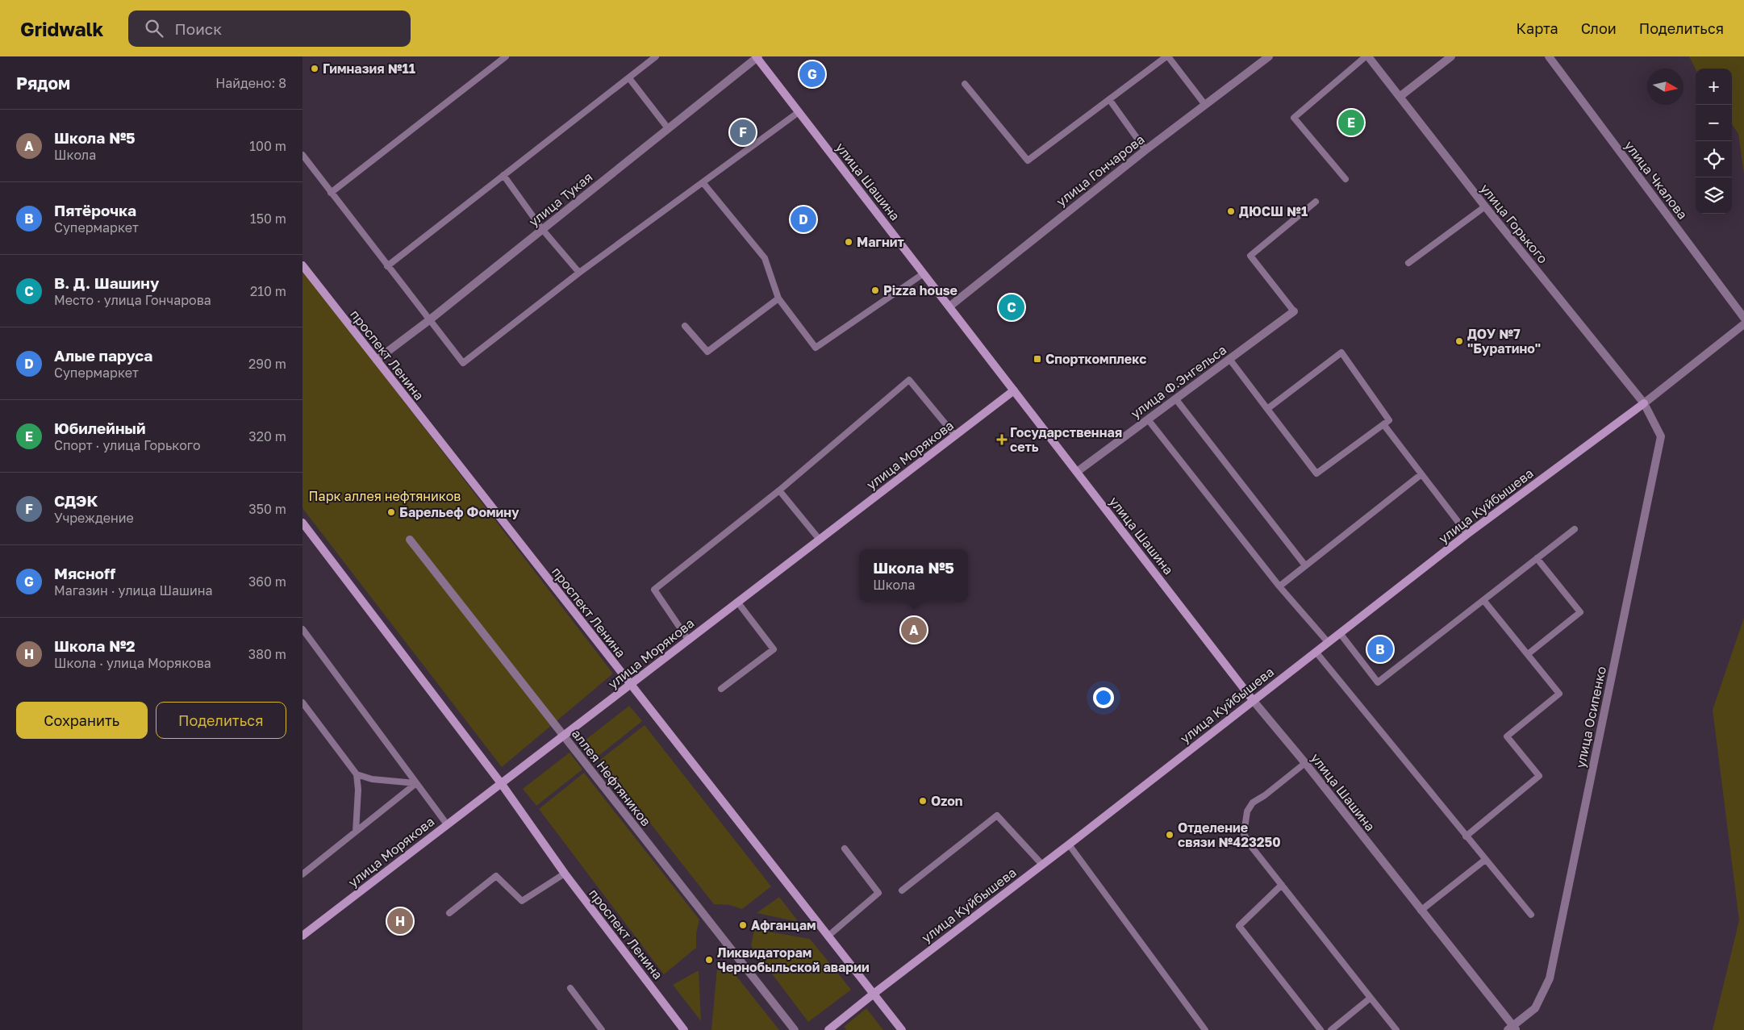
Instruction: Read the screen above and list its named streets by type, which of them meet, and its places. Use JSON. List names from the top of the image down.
{
  "streets": {
    "main road": [
      "улица Шашина",
      "проспект Ленина",
      "улица Морякова",
      "улица Куйбышева"
    ],
    "street": [
      "улица Гончарова",
      "улица Чкалова",
      "улица Тукая",
      "улица Горького",
      "улица Ф.Энгельса",
      "улица Осипенко",
      "аллея Нефтяников"
    ]
  },
  "crossings": [
    ["улица Гончарова", "улица Шашина"],
    ["улица Шашина", "улица Тукая"],
    ["улица Шашина", "улица Ф.Энгельса"],
    ["улица Шашина", "улица Морякова"],
    ["улица Шашина", "улица Куйбышева"],
    ["улица Шашина", "улица Осипенко"],
    ["улица Тукая", "проспект Ленина"],
    ["улица Горького", "улица Куйбышева"],
    ["улица Горького", "улица Осипенко"],
    ["проспект Ленина", "улица Морякова"],
    ["проспект Ленина", "улица Куйбышева"],
    ["улица Морякова", "аллея Нефтяников"],
    ["улица Куйбышева", "улица Осипенко"]
  ],
  "parks": ["Парк аллея нефтяников"],
  "places": {
    "other": [
      "Гимназия №11",
      "ДЮСШ №1",
      "Магнит",
      "Pizza house",
      "ДОУ №7 \"Буратино\"",
      "Барельеф Фомину",
      "Ozon",
      "Отделение связи №423250",
      "Афганцам",
      "Ликвидаторам Чернобыльской аварии"
    ],
    "transit": ["Спорткомплекс"],
    "health": ["Государственная сеть"]
  },
  "north": "right",
  "page": {
    "header": "Gridwalk",
    "search": "Поиск",
    "nav": ["Карта", "Слои", "Поделиться"],
    "heading": ["Рядом", "Найдено: 8"],
    "pins": [
      "G",
      "E",
      "F",
      "D",
      "C",
      "A",
      "B",
      "H"
    ],
    "map_buttons": ["+", "−"],
    "list": [
      {
        "mark": "A",
        "name": "Школа №5",
        "note": "Школа",
        "value": "100 m"
      },
      {
        "mark": "B",
        "name": "Пятёрочка",
        "note": "Супермаркет",
        "value": "150 m"
      },
      {
        "mark": "C",
        "name": "В. Д. Шашину",
        "note": "Место · улица Гончарова",
        "value": "210 m"
      },
      {
        "mark": "D",
        "name": "Алые паруса",
        "note": "Супермаркет",
        "value": "290 m"
      },
      {
        "mark": "E",
        "name": "Юбилейный",
        "note": "Спорт · улица Горького",
        "value": "320 m"
      },
      {
        "mark": "F",
        "name": "СДЭК",
        "note": "Учреждение",
        "value": "350 m"
      },
      {
        "mark": "G",
        "name": "Мясноff",
        "note": "Магазин · улица Шашина",
        "value": "360 m"
      },
      {
        "mark": "H",
        "name": "Школа №2",
        "note": "Школа · улица Морякова",
        "value": "380 m"
      }
    ],
    "popup": ["Школа №5", "Школа"],
    "buttons": ["Сохранить", "Поделиться"]
  }
}
